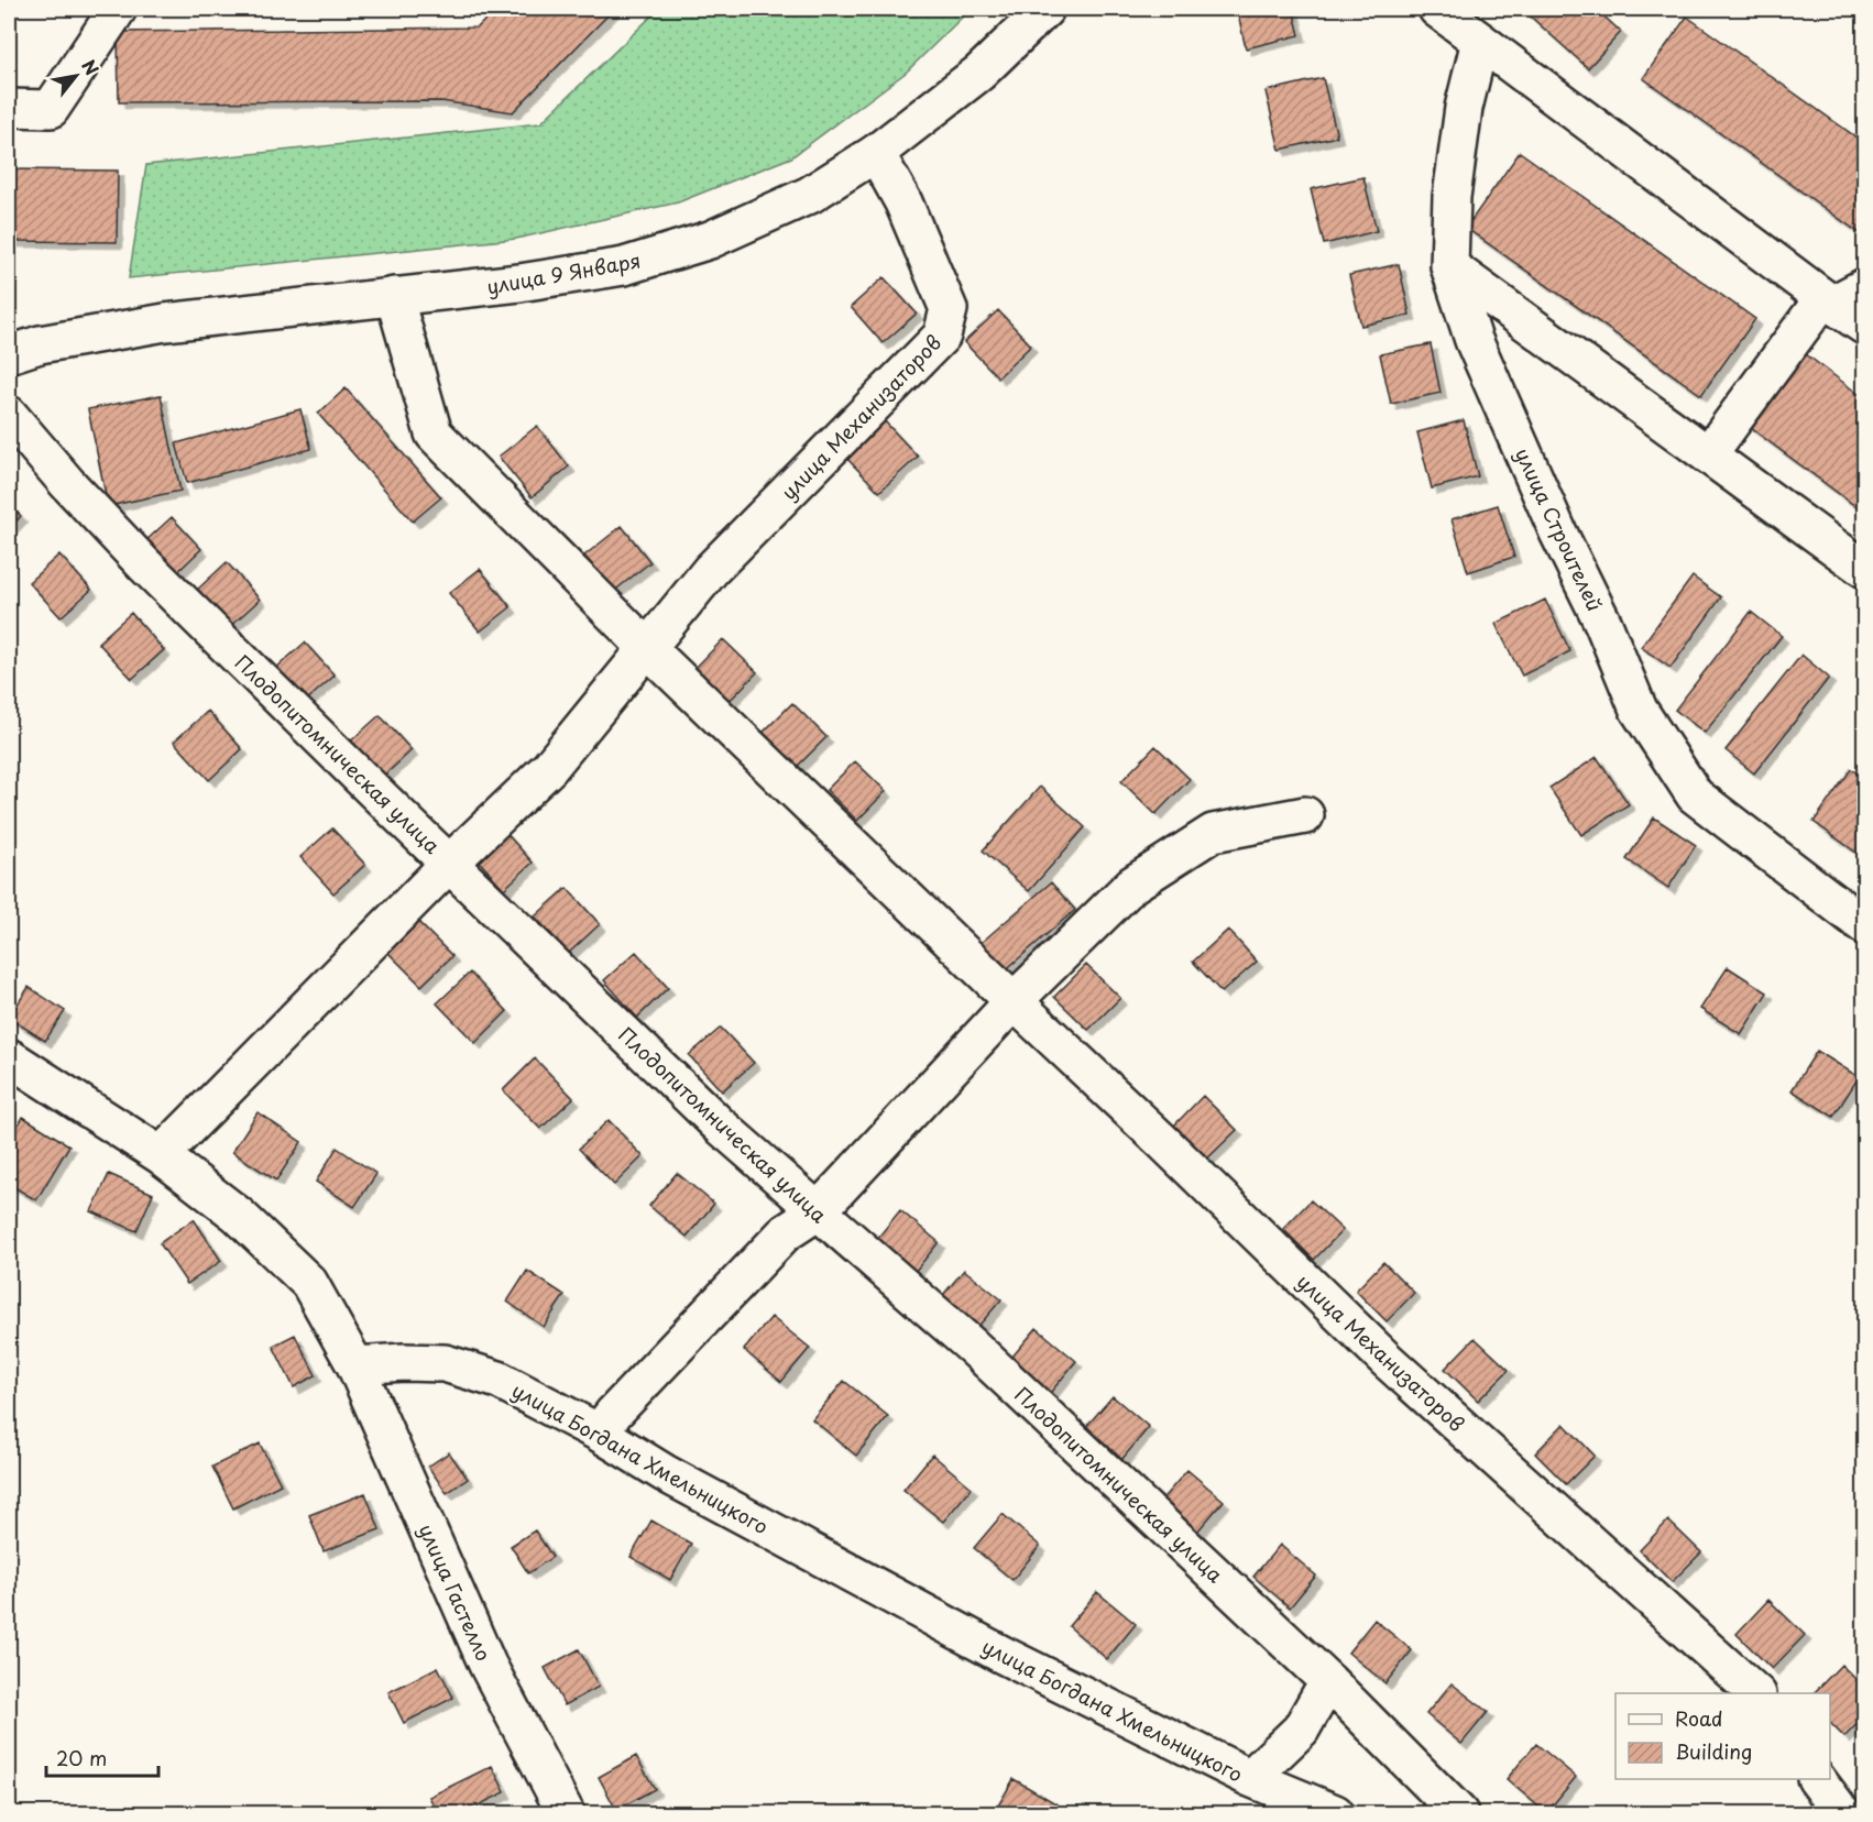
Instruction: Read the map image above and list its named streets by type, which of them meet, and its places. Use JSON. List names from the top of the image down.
{
  "streets": {
    "street": [
      "улица 9 Января",
      "улица Механизаторов",
      "улица Строителей",
      "Плодопитомническая улица",
      "улица Богдана Хмельницкого",
      "улица Гастелло"
    ]
  },
  "crossings": [
    ["улица 9 Января", "улица Механизаторов"],
    ["улица Богдана Хмельницкого", "улица Гастелло"]
  ],
  "legend": ["Road", "Building"],
  "scale_bar": "20 m",
  "north": "top right"
}
